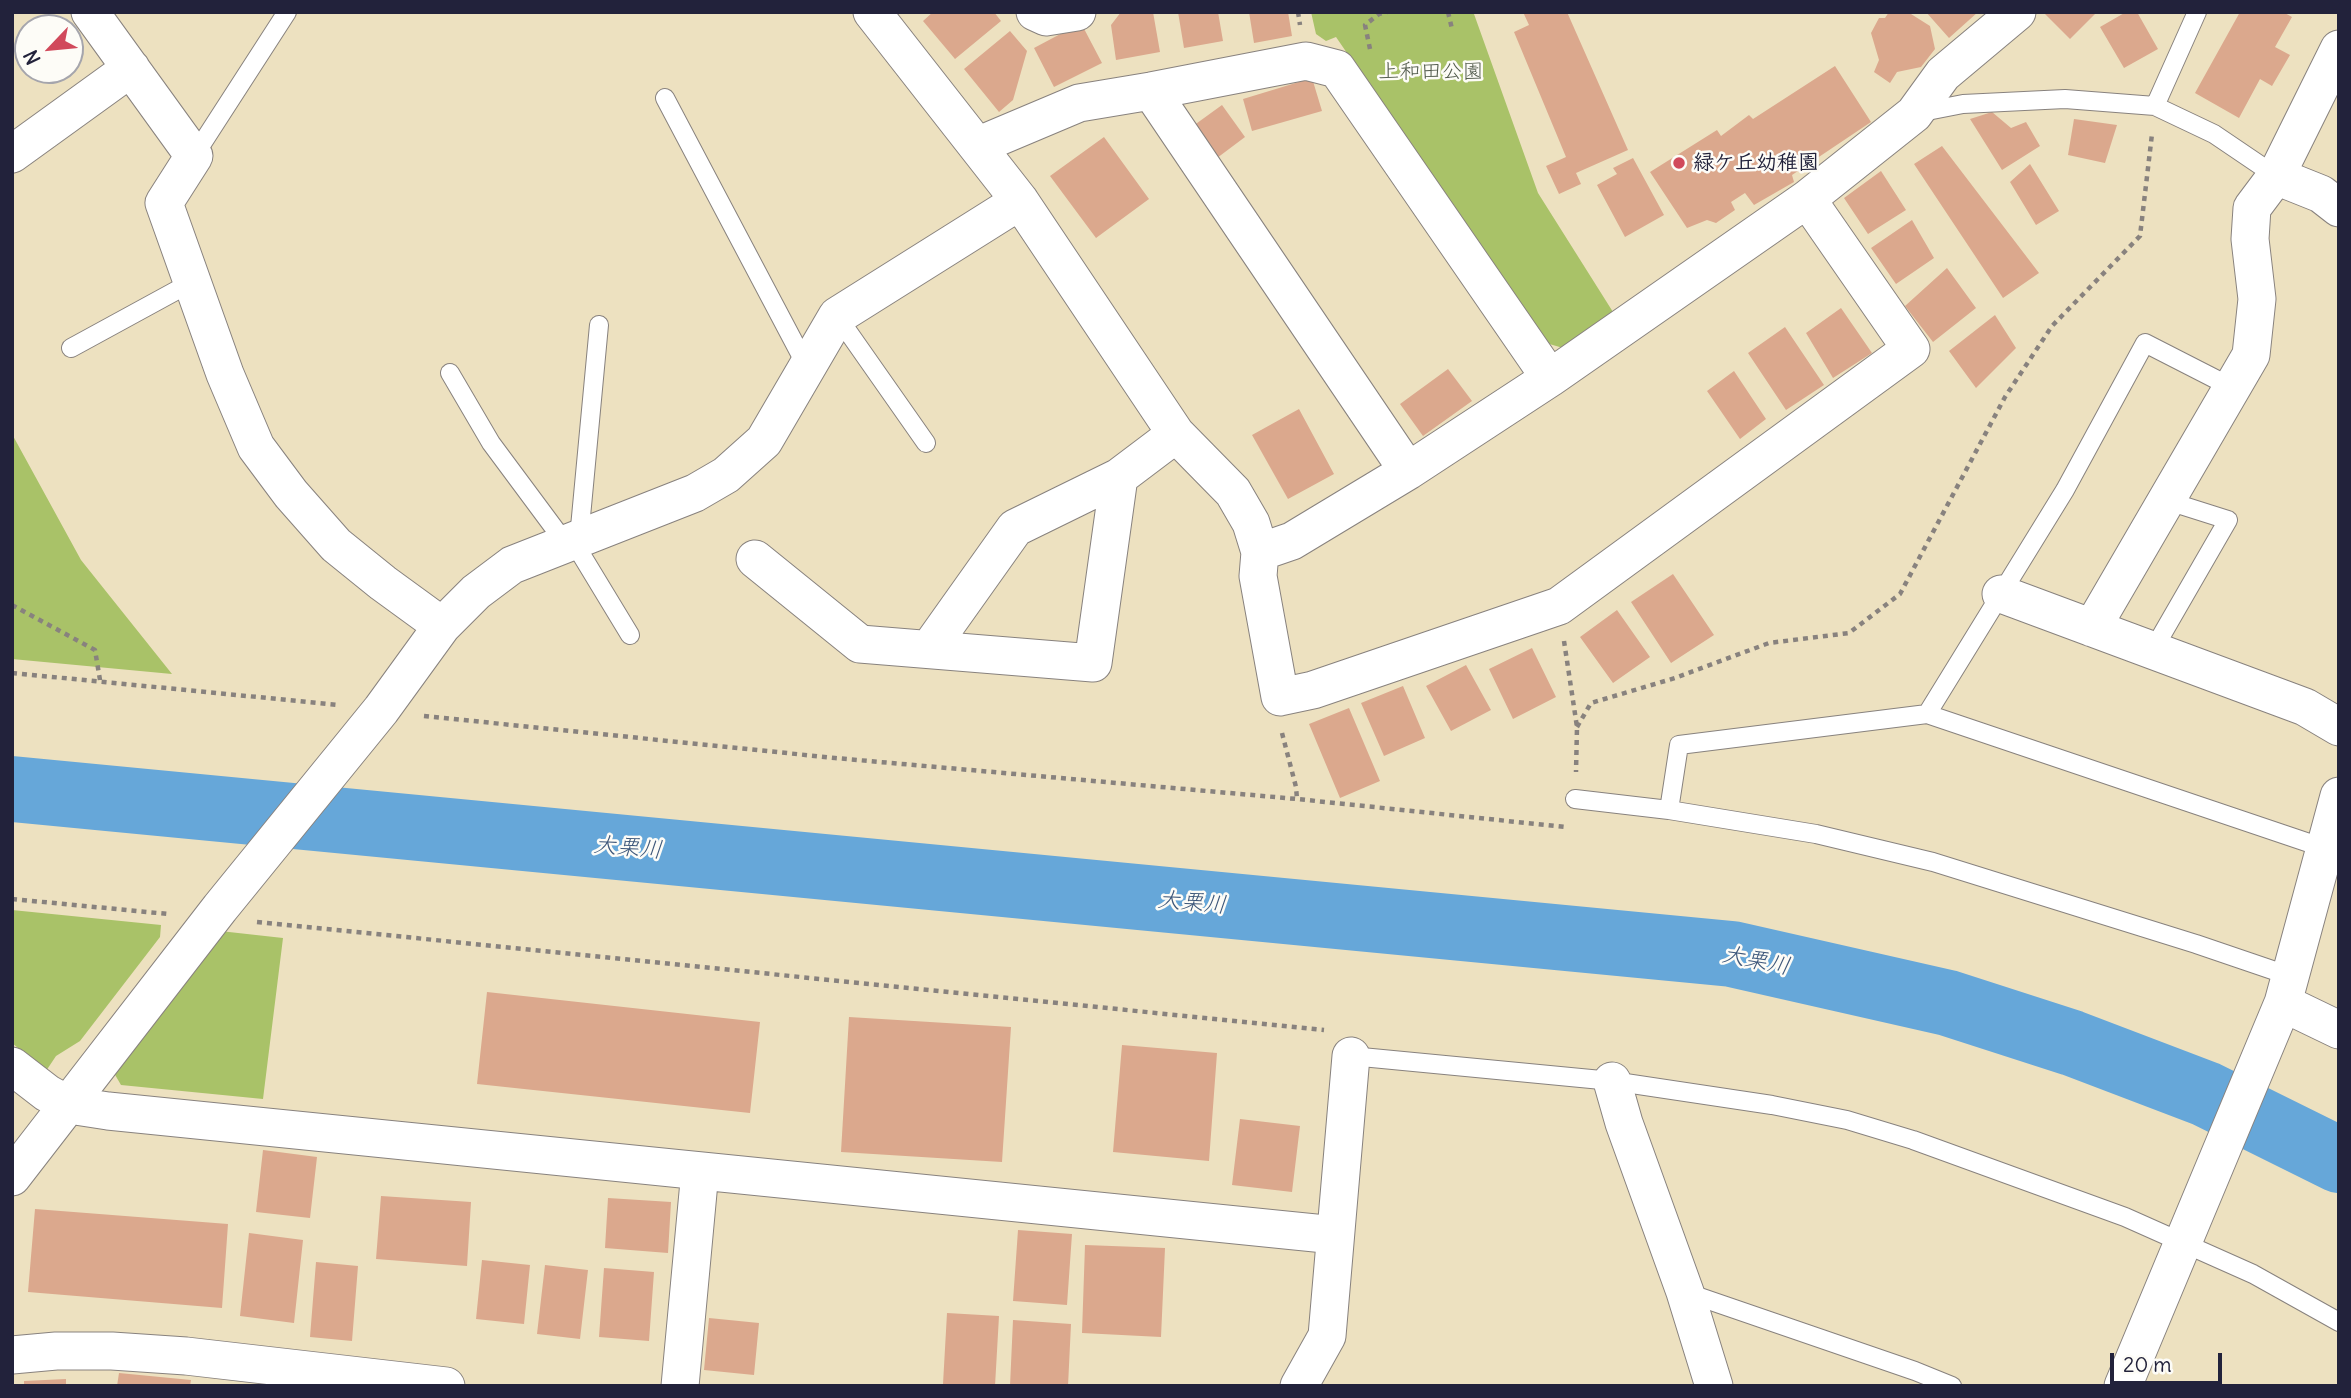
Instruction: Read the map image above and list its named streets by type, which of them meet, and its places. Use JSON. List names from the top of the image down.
{
  "water": ["大栗川"],
  "parks": ["上和田公園"],
  "places": ["緑ケ丘幼稚園"],
  "scale_bar": "20 m",
  "north": "bottom left"
}
